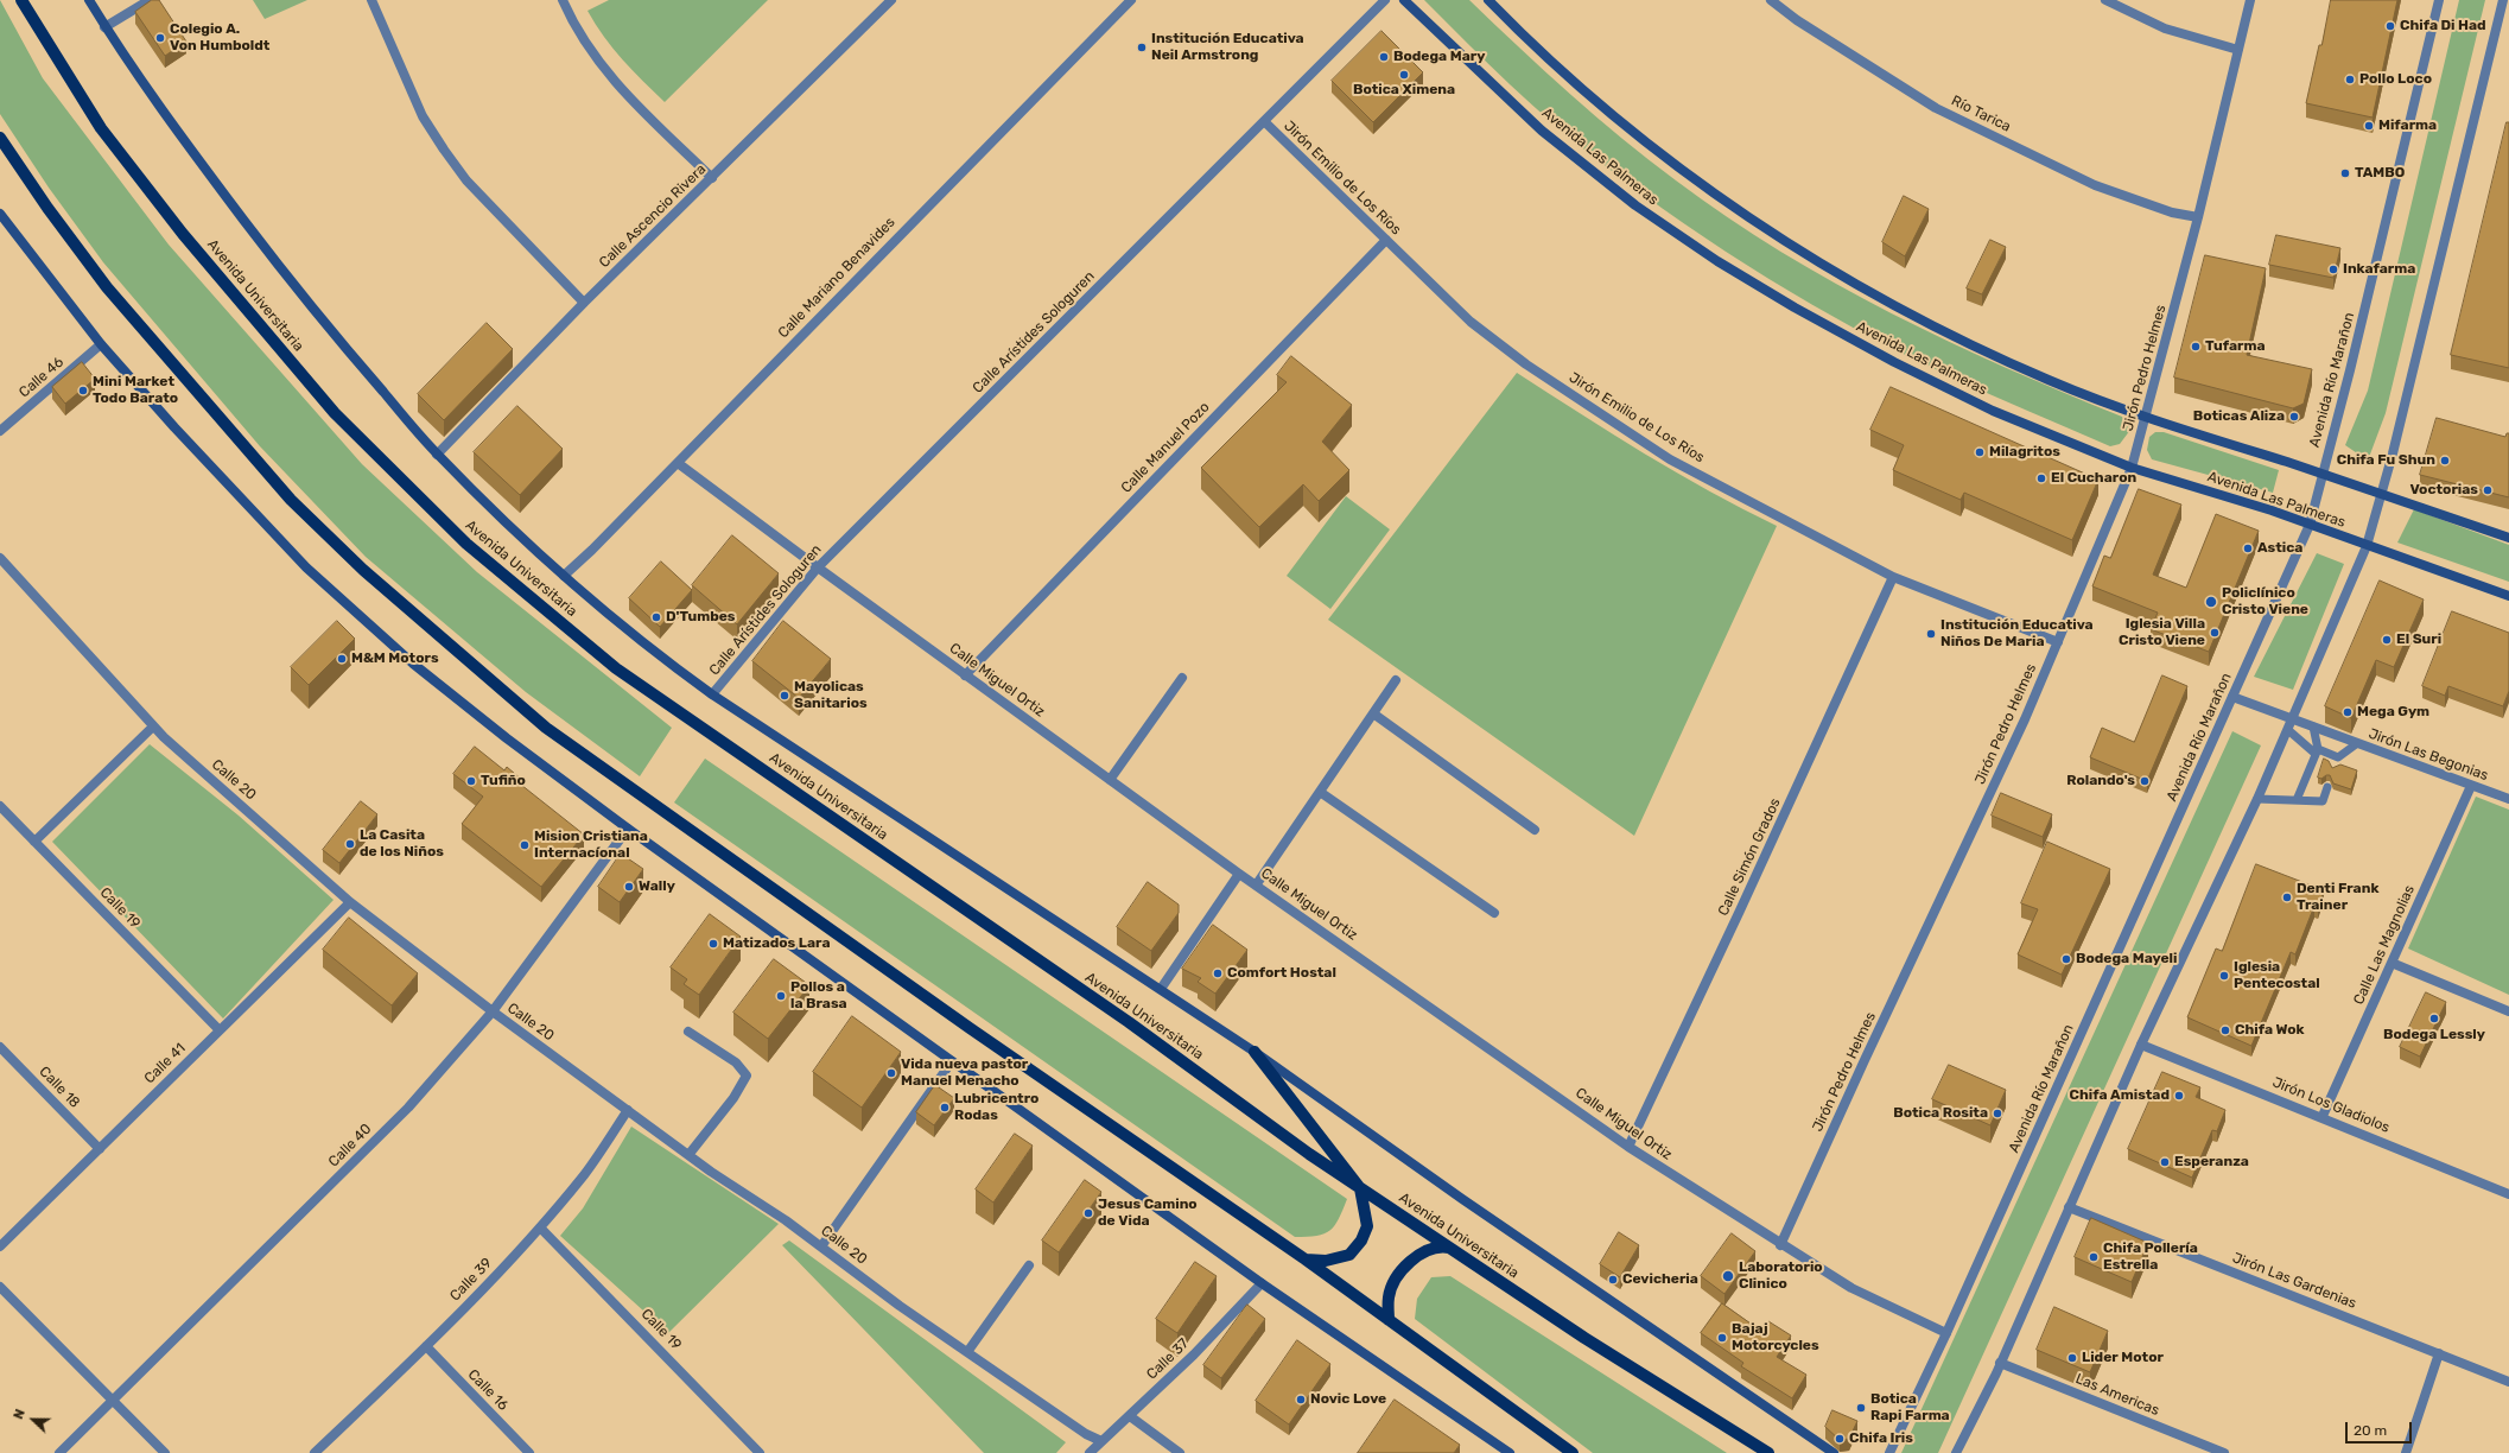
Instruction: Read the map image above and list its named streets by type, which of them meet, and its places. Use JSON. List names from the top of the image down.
{
  "streets": {
    "main road": ["Avenida Las Palmeras", "Avenida Universitaria"],
    "street": [
      "Río Tarica",
      "Jirón Emilio de Los Ríos",
      "Calle Ascencio Rivera",
      "Calle Mariano Benavides",
      "Calle Arístides Sologuren",
      "Jirón Pedro Helmes",
      "Calle 46",
      "Avenida Río Marañon",
      "Calle Manuel Pozo",
      "Calle Miguel Ortiz",
      "Jirón Las Begonias",
      "Calle 20",
      "Calle Simón Grados",
      "Calle 19",
      "Calle Las Magnolias",
      "Calle 41",
      "Calle 18",
      "Jirón Los Gladiolos",
      "Calle 40",
      "Calle 39",
      "Jirón Las Gardenias",
      "Calle 37",
      "Calle 16",
      "Las Americas"
    ]
  },
  "crossings": [
    ["Río Tarica", "Jirón Pedro Helmes"],
    ["Avenida Las Palmeras", "Jirón Pedro Helmes"],
    ["Avenida Las Palmeras", "Avenida Río Marañon"],
    ["Jirón Emilio de Los Ríos", "Calle Arístides Sologuren"],
    ["Jirón Emilio de Los Ríos", "Jirón Pedro Helmes"],
    ["Jirón Emilio de Los Ríos", "Calle Manuel Pozo"],
    ["Jirón Emilio de Los Ríos", "Calle Simón Grados"],
    ["Calle Ascencio Rivera", "Avenida Universitaria"],
    ["Calle Mariano Benavides", "Avenida Universitaria"],
    ["Calle Mariano Benavides", "Calle Miguel Ortiz"],
    ["Avenida Universitaria", "Calle Arístides Sologuren"],
    ["Calle Arístides Sologuren", "Calle Miguel Ortiz"],
    ["Jirón Pedro Helmes", "Calle Miguel Ortiz"],
    ["Avenida Río Marañon", "Calle Miguel Ortiz"],
    ["Avenida Río Marañon", "Jirón Las Begonias"],
    ["Calle Manuel Pozo", "Calle Miguel Ortiz"],
    ["Calle Miguel Ortiz", "Calle Simón Grados"],
    ["Jirón Las Begonias", "Calle Las Magnolias"],
    ["Calle 20", "Calle 41"],
    ["Calle 20", "Calle 40"],
    ["Calle 20", "Calle 39"],
    ["Calle 20", "Calle 37"],
    ["Calle 19", "Calle 41"],
    ["Calle 19", "Calle 39"],
    ["Calle Las Magnolias", "Jirón Los Gladiolos"],
    ["Calle 41", "Calle 18"],
    ["Calle 39", "Calle 16"]
  ],
  "places": [
    "Chifa Di Had",
    "Colegio A. Von Humboldt",
    "Institución Educativa Neil Armstrong",
    "Bodega Mary",
    "Botica Ximena",
    "Pollo Loco",
    "Mifarma",
    "TAMBO",
    "Inkafarma",
    "Tufarma",
    "Mini Market Todo Barato",
    "Boticas Aliza",
    "Milagritos",
    "Chifa Fu Shun",
    "El Cucharon",
    "Voctorias",
    "Astica",
    "Policlínico Cristo Viene",
    "D'Tumbes",
    "Iglesia Villa Cristo Viene",
    "Institución Educativa Niños De Maria",
    "El Suri",
    "M&M Motors",
    "Mayolicas Sanitarios",
    "Mega Gym",
    "Tufiño",
    "Rolando's",
    "La Casita de los Niños",
    "Mision Cristiana Internacíonal",
    "Wally",
    "Denti Frank Trainer",
    "Matizados Lara",
    "Bodega Mayeli",
    "Comfort Hostal",
    "Iglesia Pentecostal",
    "Pollos a la Brasa",
    "Bodega Lessly",
    "Chifa Wok",
    "Vida nueva pastor Manuel Menacho",
    "Chifa Amistad",
    "Lubricentro Rodas",
    "Botica Rosita",
    "Esperanza",
    "Jesus Camino de Vida",
    "Chifa Pollería Estrella",
    "Laboratorio Clinico",
    "Cevicheria",
    "Bajaj Motorcycles",
    "Lider Motor",
    "Novic Love",
    "Botica Rapi Farma",
    "Chifa Iris"
  ],
  "scale_bar": "20 m",
  "north": "left"
}
